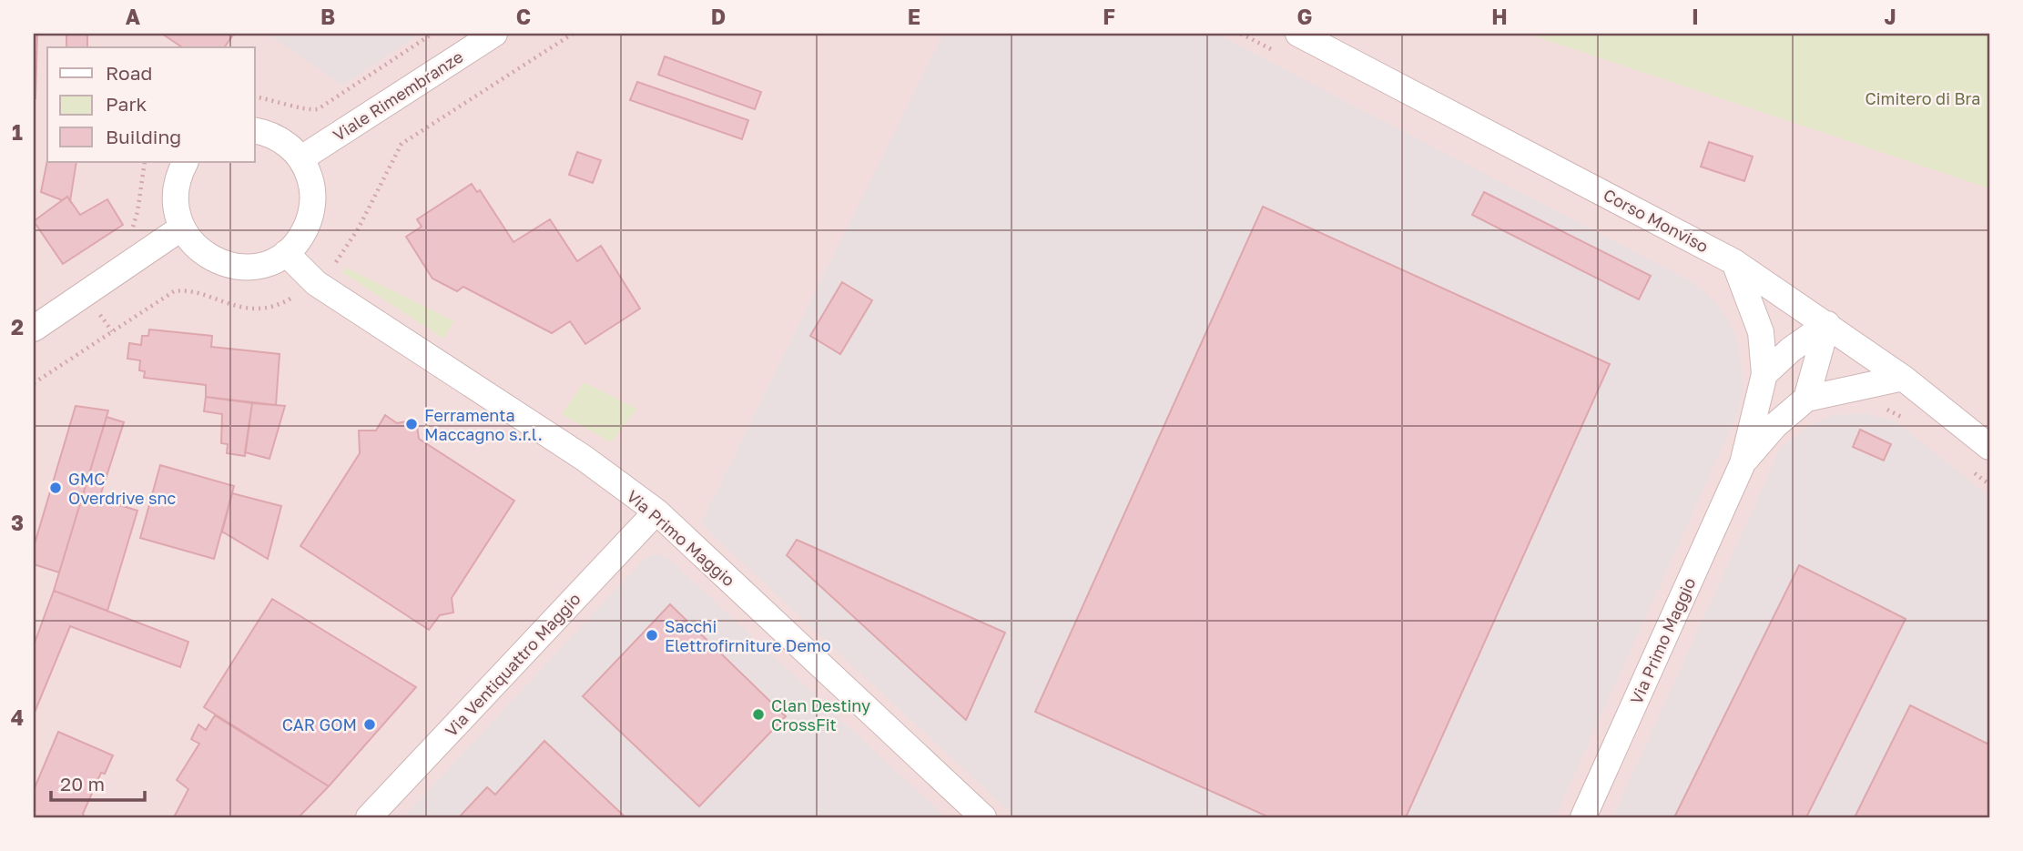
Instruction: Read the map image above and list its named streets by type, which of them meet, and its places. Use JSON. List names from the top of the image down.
{
  "streets": {
    "street": [
      "Viale Rimembranze",
      "Corso Monviso",
      "Via Primo Maggio",
      "Via Ventiquattro Maggio"
    ]
  },
  "crossings": [
    ["Corso Monviso", "Via Primo Maggio"],
    ["Via Primo Maggio", "Via Ventiquattro Maggio"]
  ],
  "parks": ["Cimitero di Bra"],
  "places": [
    "Ferramenta Maccagno s.r.l.",
    "GMC Overdrive snc",
    "Sacchi Elettrofirniture Demo",
    "Clan Destiny CrossFit",
    "CAR GOM"
  ],
  "legend": ["Road", "Park", "Building"],
  "scale_bar": "20 m",
  "grid": {
    "columns": [
      "A",
      "B",
      "C",
      "D",
      "E",
      "F",
      "G",
      "H",
      "I",
      "J"
    ],
    "rows": [
      "1",
      "2",
      "3",
      "4"
    ]
  }
}
